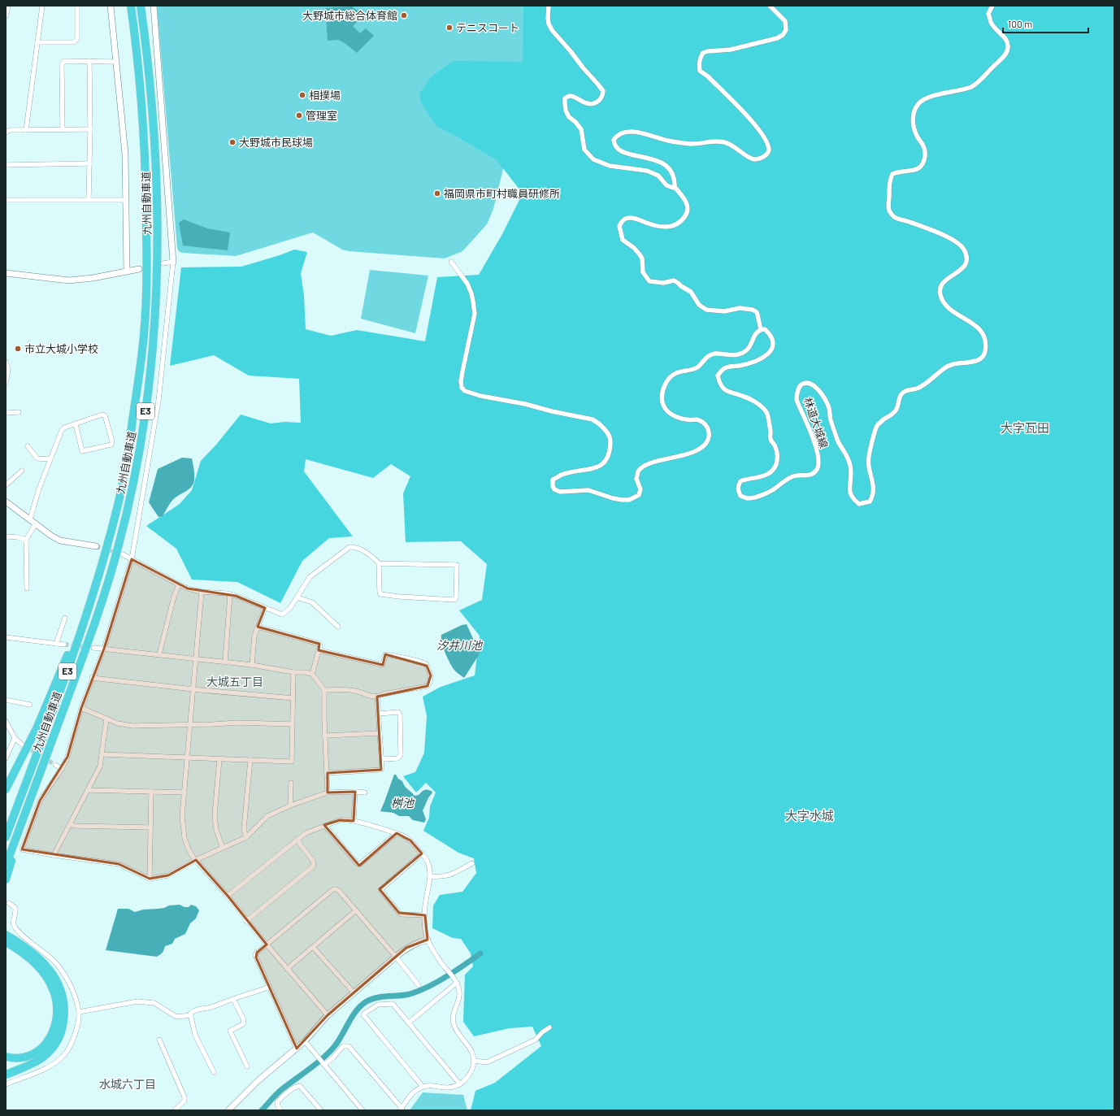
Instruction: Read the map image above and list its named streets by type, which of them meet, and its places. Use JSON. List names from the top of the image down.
{
  "streets": {
    "highway": ["九州自動車道", "E3"],
    "street": ["林道大城線"]
  },
  "districts": [
    "大字瓦田",
    "大城五丁目",
    "大字水城",
    "水城六丁目"
  ],
  "water": ["汐井川池", "桝池"],
  "places": [
    "大野城市総合体育館",
    "テニスコート",
    "相撲場",
    "管理室",
    "大野城市民球場",
    "福岡県市町村職員研修所",
    "市立大城小学校"
  ],
  "scale_bar": "100 m"
}
